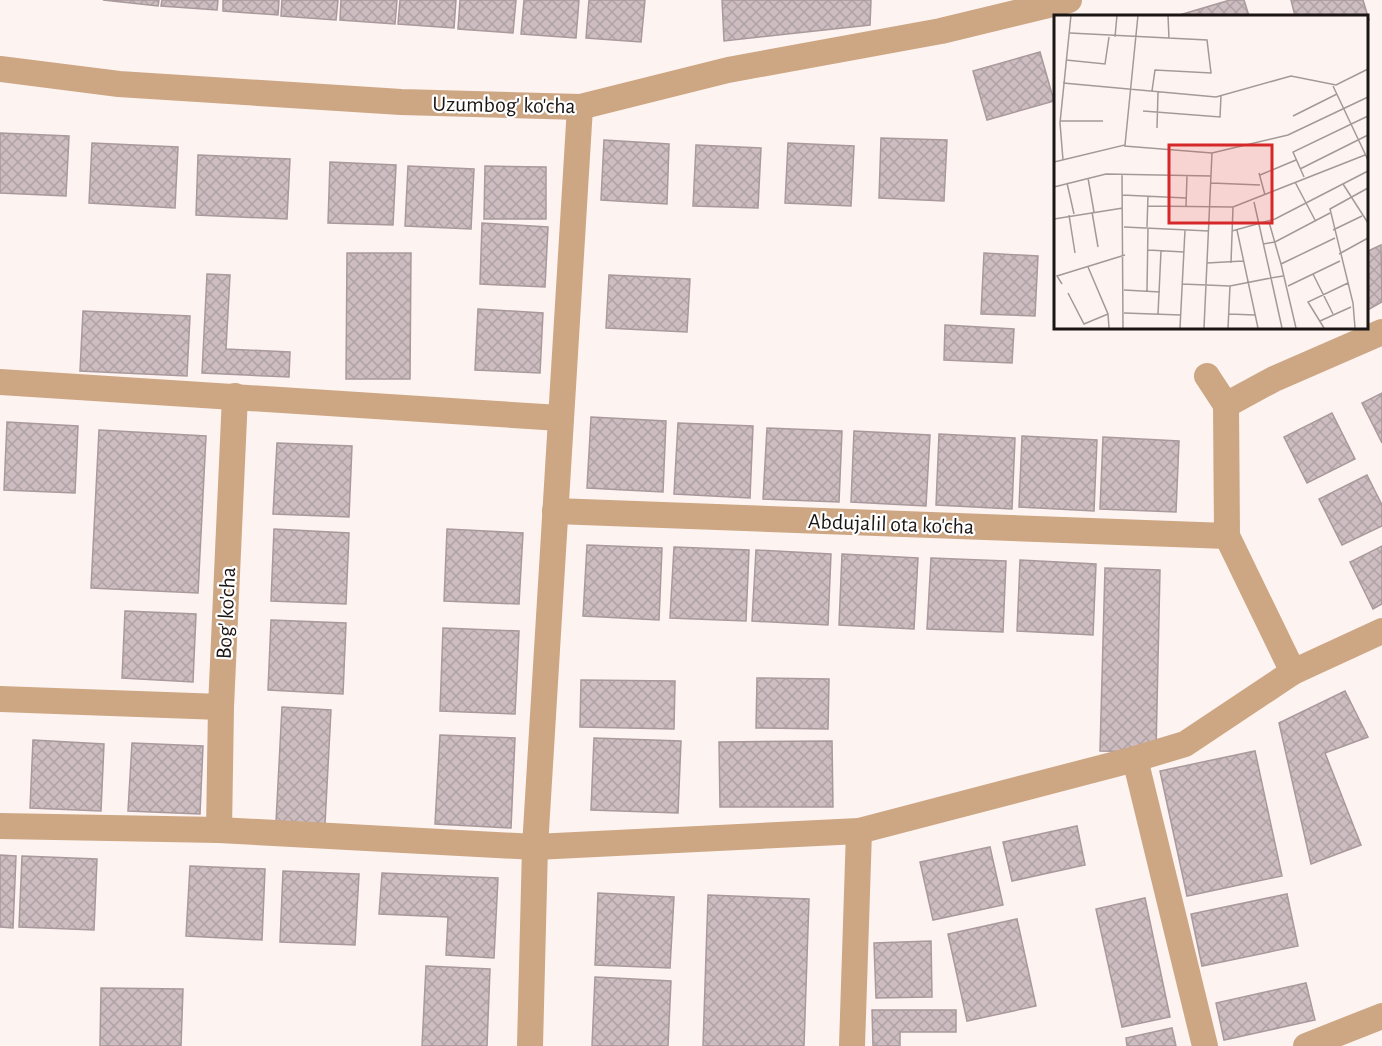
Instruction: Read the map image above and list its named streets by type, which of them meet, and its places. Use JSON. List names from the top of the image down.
{
  "streets": {
    "street": ["Uzumbog' ko'cha", "Abdujalil ota ko'cha", "Bog' ko'cha"]
  }
}
